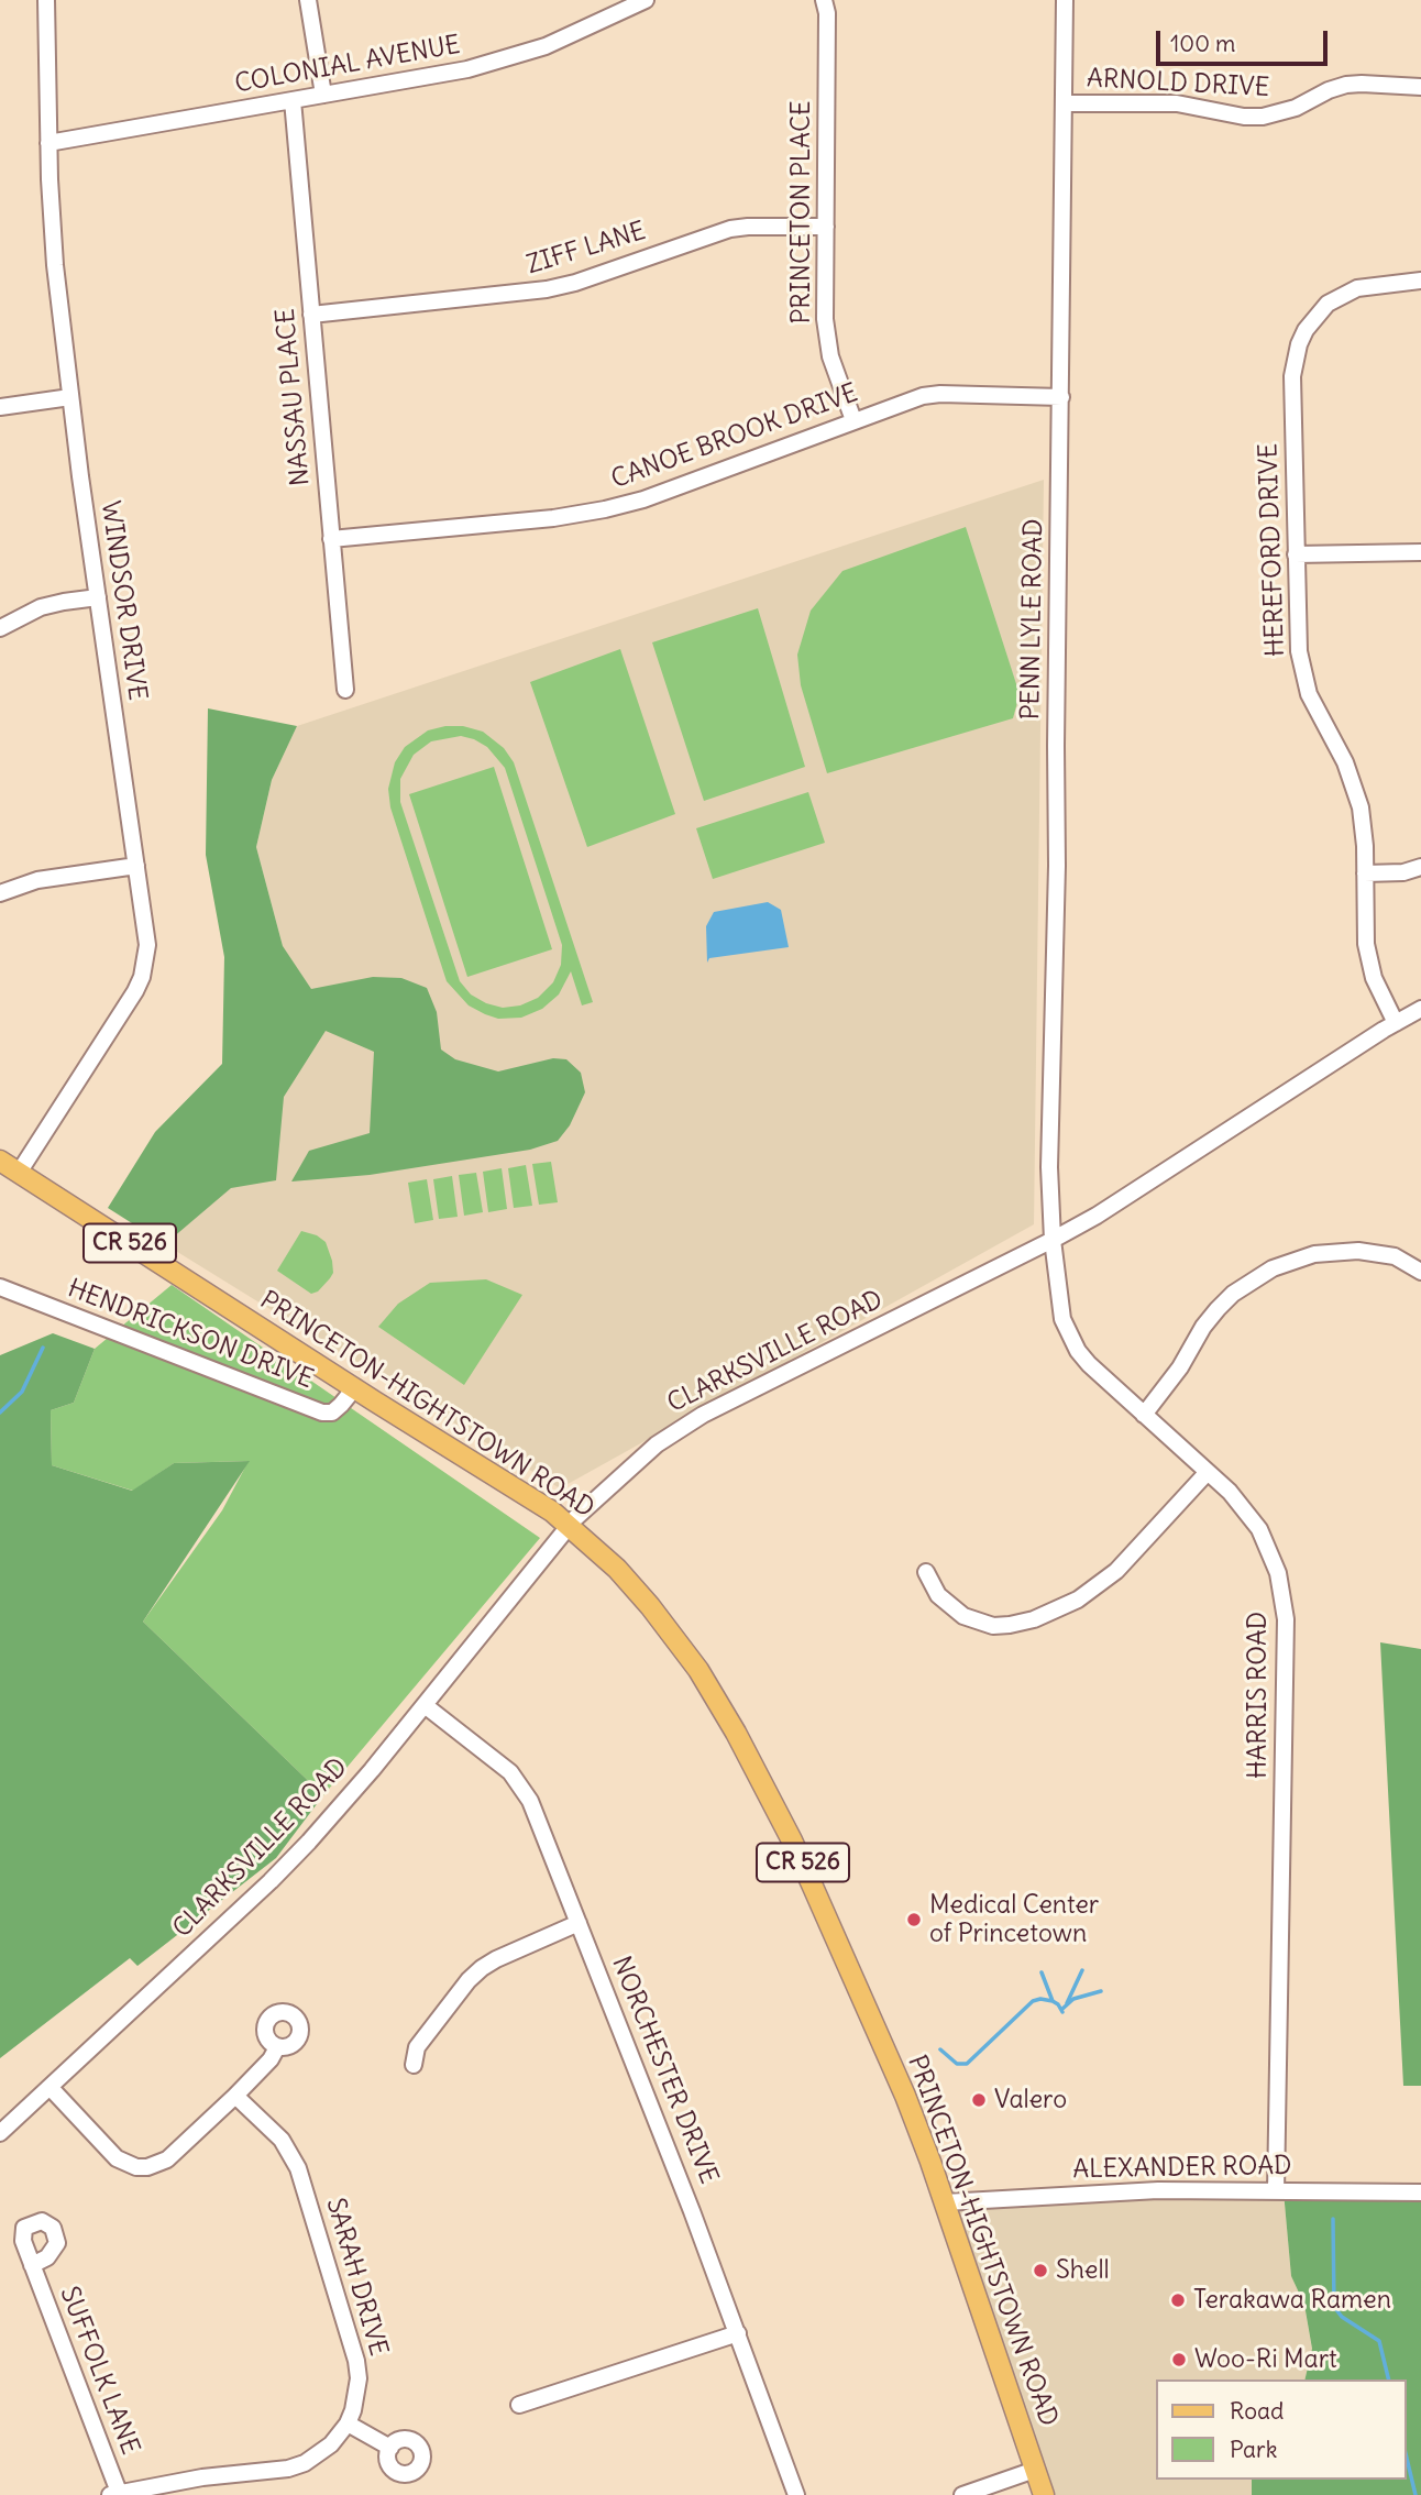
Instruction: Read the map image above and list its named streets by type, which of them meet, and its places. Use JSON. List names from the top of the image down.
{
  "streets": {
    "main road": ["CR 526", "PRINCETON-HIGHTSTOWN ROAD"],
    "street": [
      "COLONIAL AVENUE",
      "ARNOLD DRIVE",
      "PRINCETON PLACE",
      "ZIFF LANE",
      "NASSAU PLACE",
      "CANOE BROOK DRIVE",
      "HEREFORD DRIVE",
      "WINDSOR DRIVE",
      "PENN LYLE ROAD",
      "HENDRICKSON DRIVE",
      "CLARKSVILLE ROAD",
      "HARRIS ROAD",
      "NORCHESTER DRIVE",
      "ALEXANDER ROAD",
      "SARAH DRIVE",
      "SUFFOLK LANE"
    ]
  },
  "crossings": [
    ["COLONIAL AVENUE", "NASSAU PLACE"],
    ["COLONIAL AVENUE", "WINDSOR DRIVE"],
    ["ARNOLD DRIVE", "PENN LYLE ROAD"],
    ["PRINCETON PLACE", "ZIFF LANE"],
    ["PRINCETON PLACE", "CANOE BROOK DRIVE"],
    ["ZIFF LANE", "NASSAU PLACE"],
    ["NASSAU PLACE", "CANOE BROOK DRIVE"],
    ["CANOE BROOK DRIVE", "PENN LYLE ROAD"],
    ["HEREFORD DRIVE", "CLARKSVILLE ROAD"],
    ["WINDSOR DRIVE", "PRINCETON-HIGHTSTOWN ROAD"],
    ["PENN LYLE ROAD", "CLARKSVILLE ROAD"],
    ["PENN LYLE ROAD", "HARRIS ROAD"],
    ["HENDRICKSON DRIVE", "PRINCETON-HIGHTSTOWN ROAD"],
    ["CLARKSVILLE ROAD", "PRINCETON-HIGHTSTOWN ROAD"],
    ["CLARKSVILLE ROAD", "HARRIS ROAD"],
    ["CLARKSVILLE ROAD", "NORCHESTER DRIVE"],
    ["PRINCETON-HIGHTSTOWN ROAD", "ALEXANDER ROAD"],
    ["HARRIS ROAD", "ALEXANDER ROAD"],
    ["SARAH DRIVE", "SUFFOLK LANE"]
  ],
  "places": [
    "Medical Center of Princetown",
    "Valero",
    "Shell",
    "Terakawa Ramen",
    "Woo-Ri Mart"
  ],
  "legend": ["Road", "Park"],
  "scale_bar": "100 m"
}
